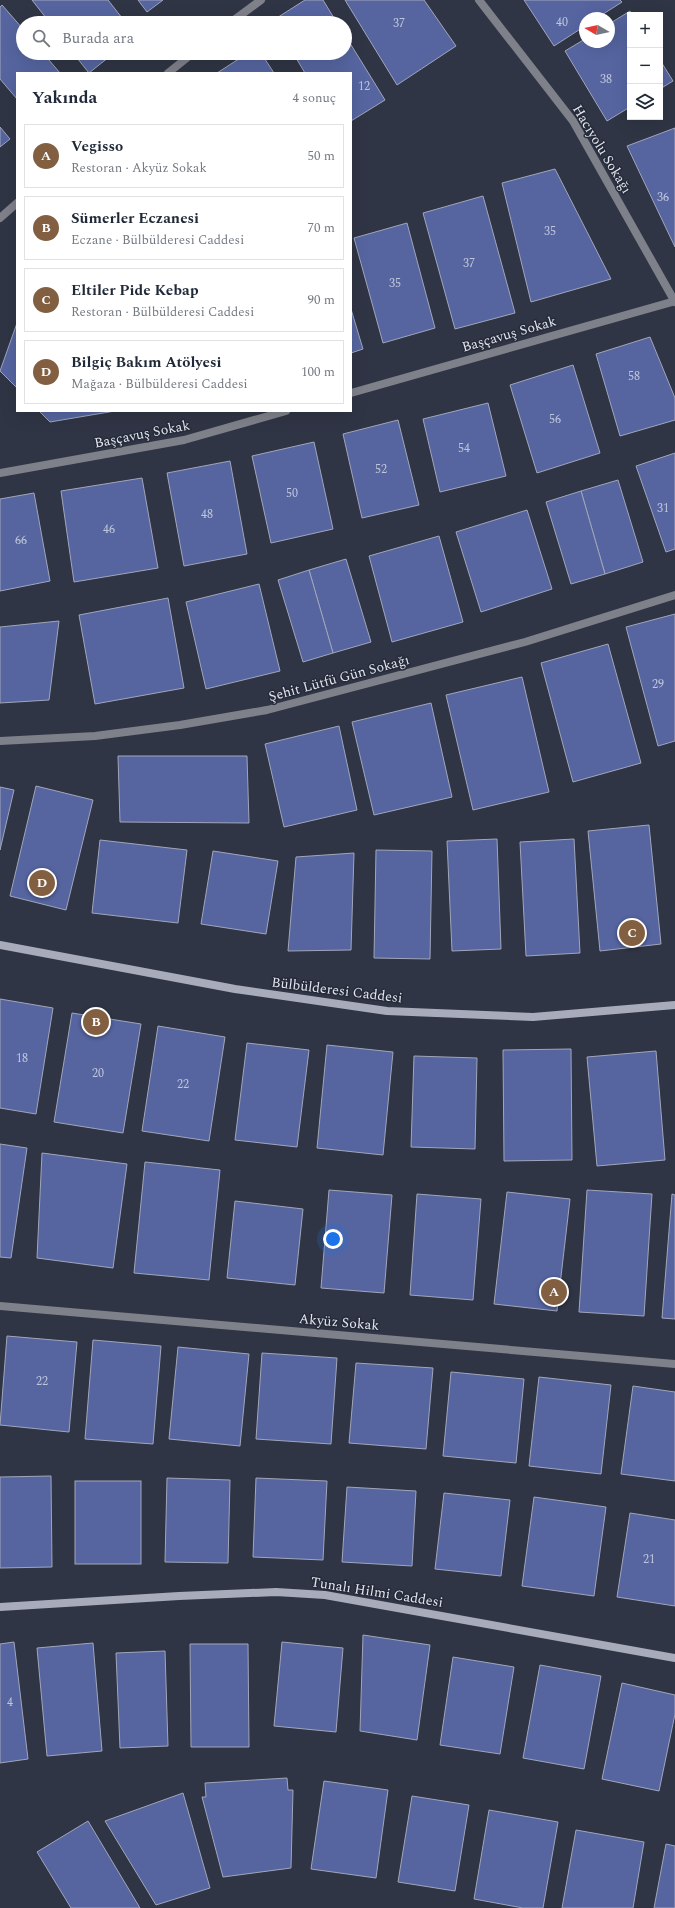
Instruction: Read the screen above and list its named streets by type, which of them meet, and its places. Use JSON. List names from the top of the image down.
{
  "streets": {
    "main road": ["Bülbülderesi Caddesi", "Tunalı Hilmi Caddesi"],
    "street": [
      "Hacıyolu Sokağı",
      "Başçavuş Sokak",
      "Şehit Lütfü Gün Sokağı",
      "Akyüz Sokak"
    ]
  },
  "crossings": [
    ["Hacıyolu Sokağı", "Başçavuş Sokak"]
  ],
  "house_numbers": [
    "40",
    "37",
    "38",
    "12",
    "36",
    "35",
    "37",
    "35",
    "58",
    "56",
    "54",
    "52",
    "50",
    "31",
    "48",
    "46",
    "66",
    "29",
    "18",
    "20",
    "22",
    "22",
    "21",
    "4"
  ],
  "north": "left",
  "page": {
    "map_buttons": ["+", "−"],
    "search": "Burada ara",
    "heading": ["Yakında", "4 sonuç"],
    "list": [
      {
        "mark": "A",
        "name": "Vegisso",
        "note": "Restoran · Akyüz Sokak",
        "value": "50 m"
      },
      {
        "mark": "B",
        "name": "Sümerler Eczanesi",
        "note": "Eczane · Bülbülderesi Caddesi",
        "value": "70 m"
      },
      {
        "mark": "C",
        "name": "Eltiler Pide Kebap",
        "note": "Restoran · Bülbülderesi Caddesi",
        "value": "90 m"
      },
      {
        "mark": "D",
        "name": "Bilgiç Bakım Atölyesi",
        "note": "Mağaza · Bülbülderesi Caddesi",
        "value": "100 m"
      }
    ],
    "pins": [
      "D",
      "C",
      "B",
      "A"
    ]
  }
}
